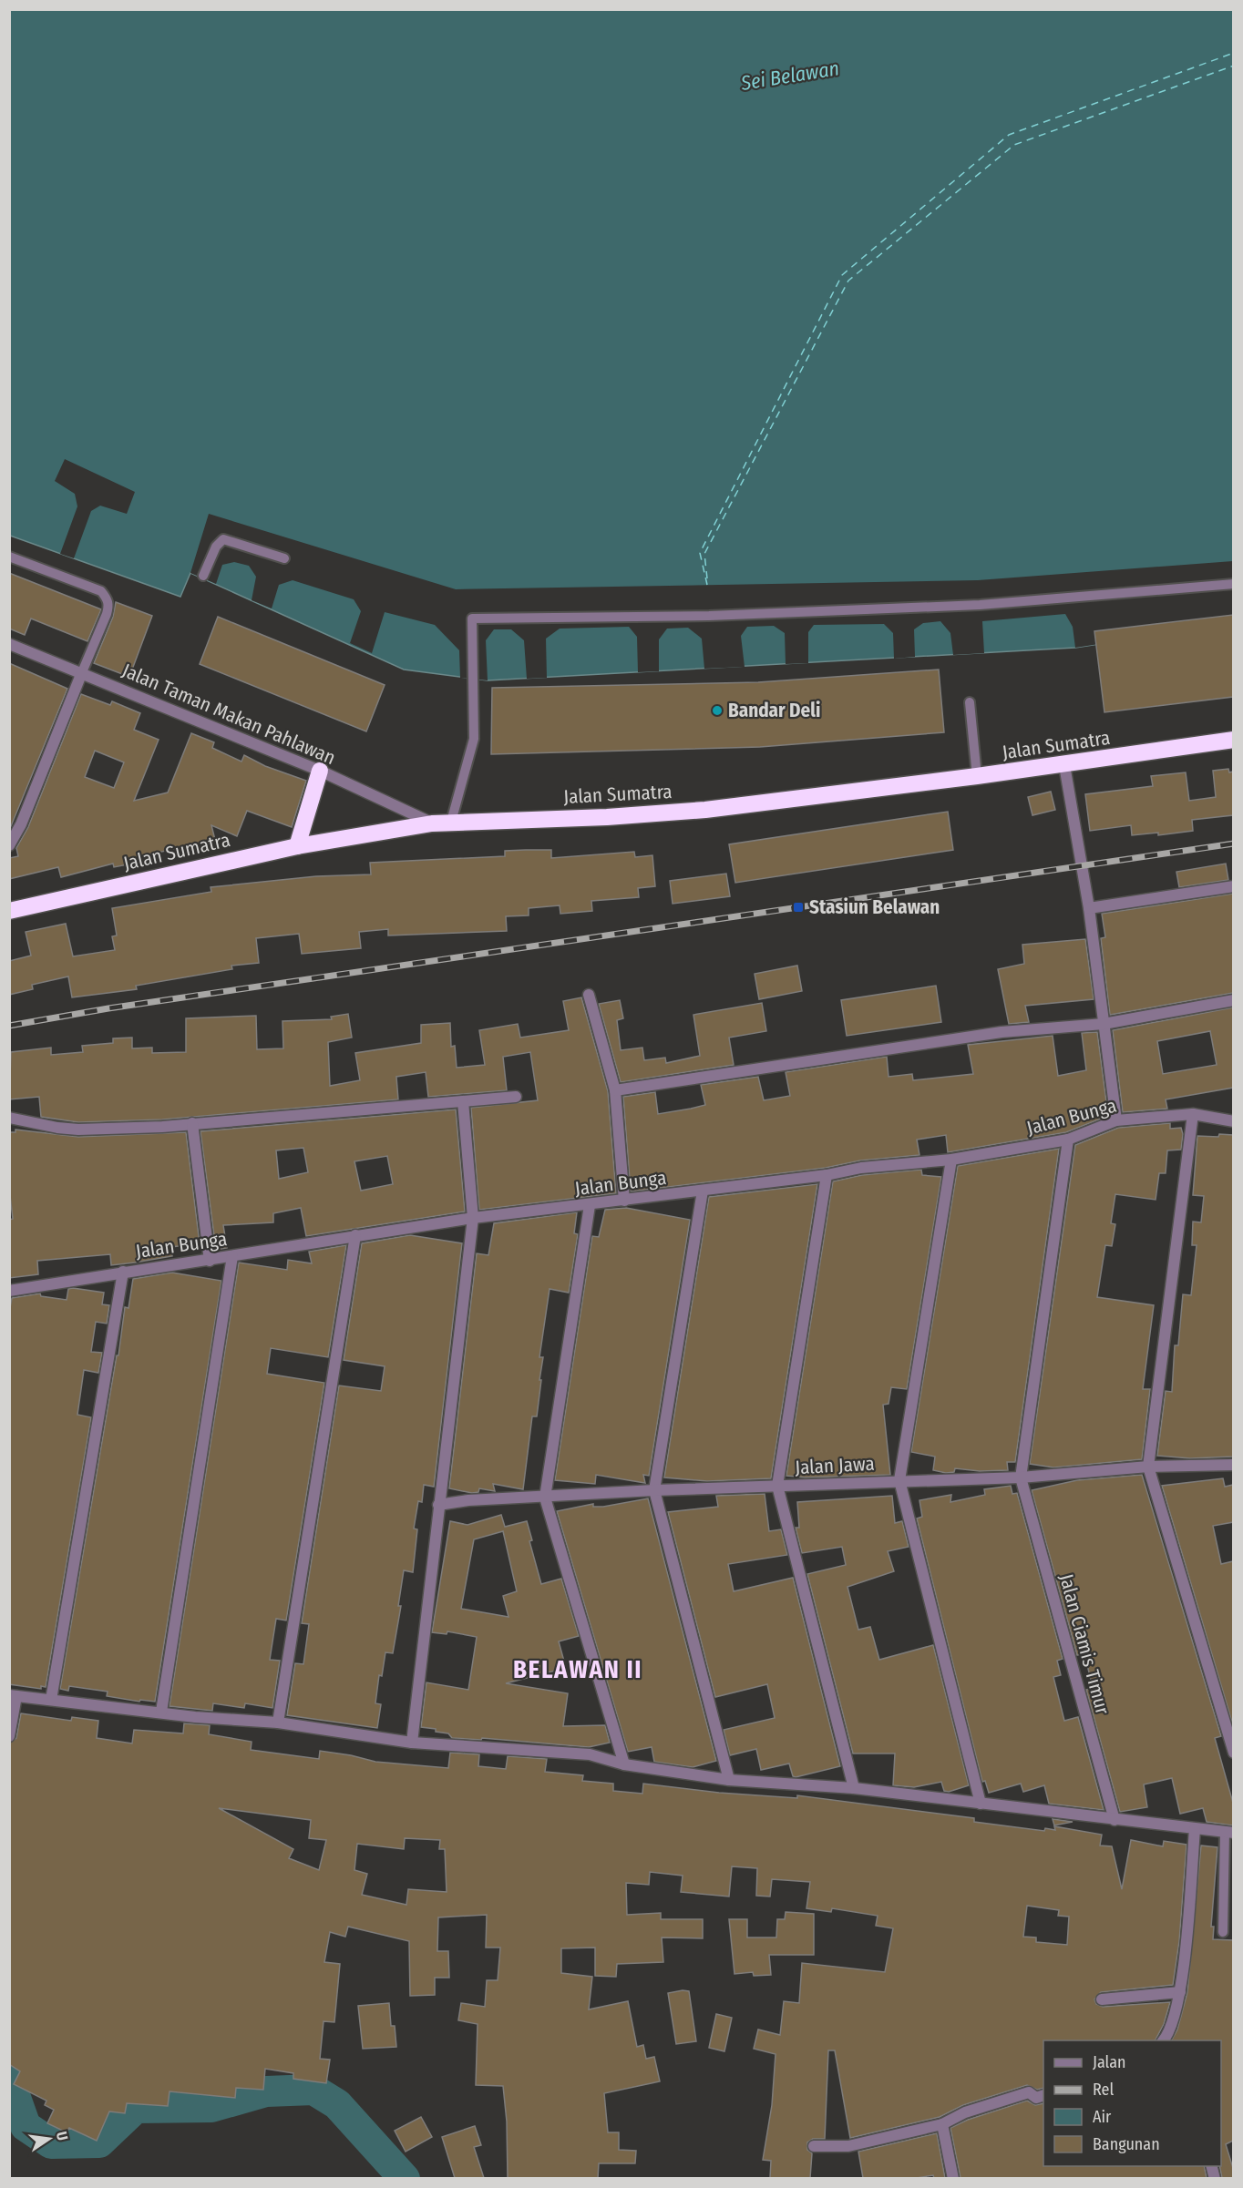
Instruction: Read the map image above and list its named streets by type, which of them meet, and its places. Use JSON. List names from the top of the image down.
{
  "streets": {
    "highway": ["Jalan Sumatra"],
    "street": [
      "Jalan Taman Makan Pahlawan",
      "Jalan Bunga",
      "Jalan Jawa",
      "Jalan Ciamis Timur"
    ]
  },
  "crossings": [
    ["Jalan Taman Makan Pahlawan", "Jalan Sumatra"],
    ["Jalan Jawa", "Jalan Ciamis Timur"]
  ],
  "districts": ["BELAWAN II"],
  "water": ["Sei Belawan"],
  "places": {
    "other": ["Bandar Deli"],
    "transit": ["Stasiun Belawan"]
  },
  "legend": [
    "Jalan",
    "Rel",
    "Air",
    "Bangunan"
  ],
  "north": "right"
}
